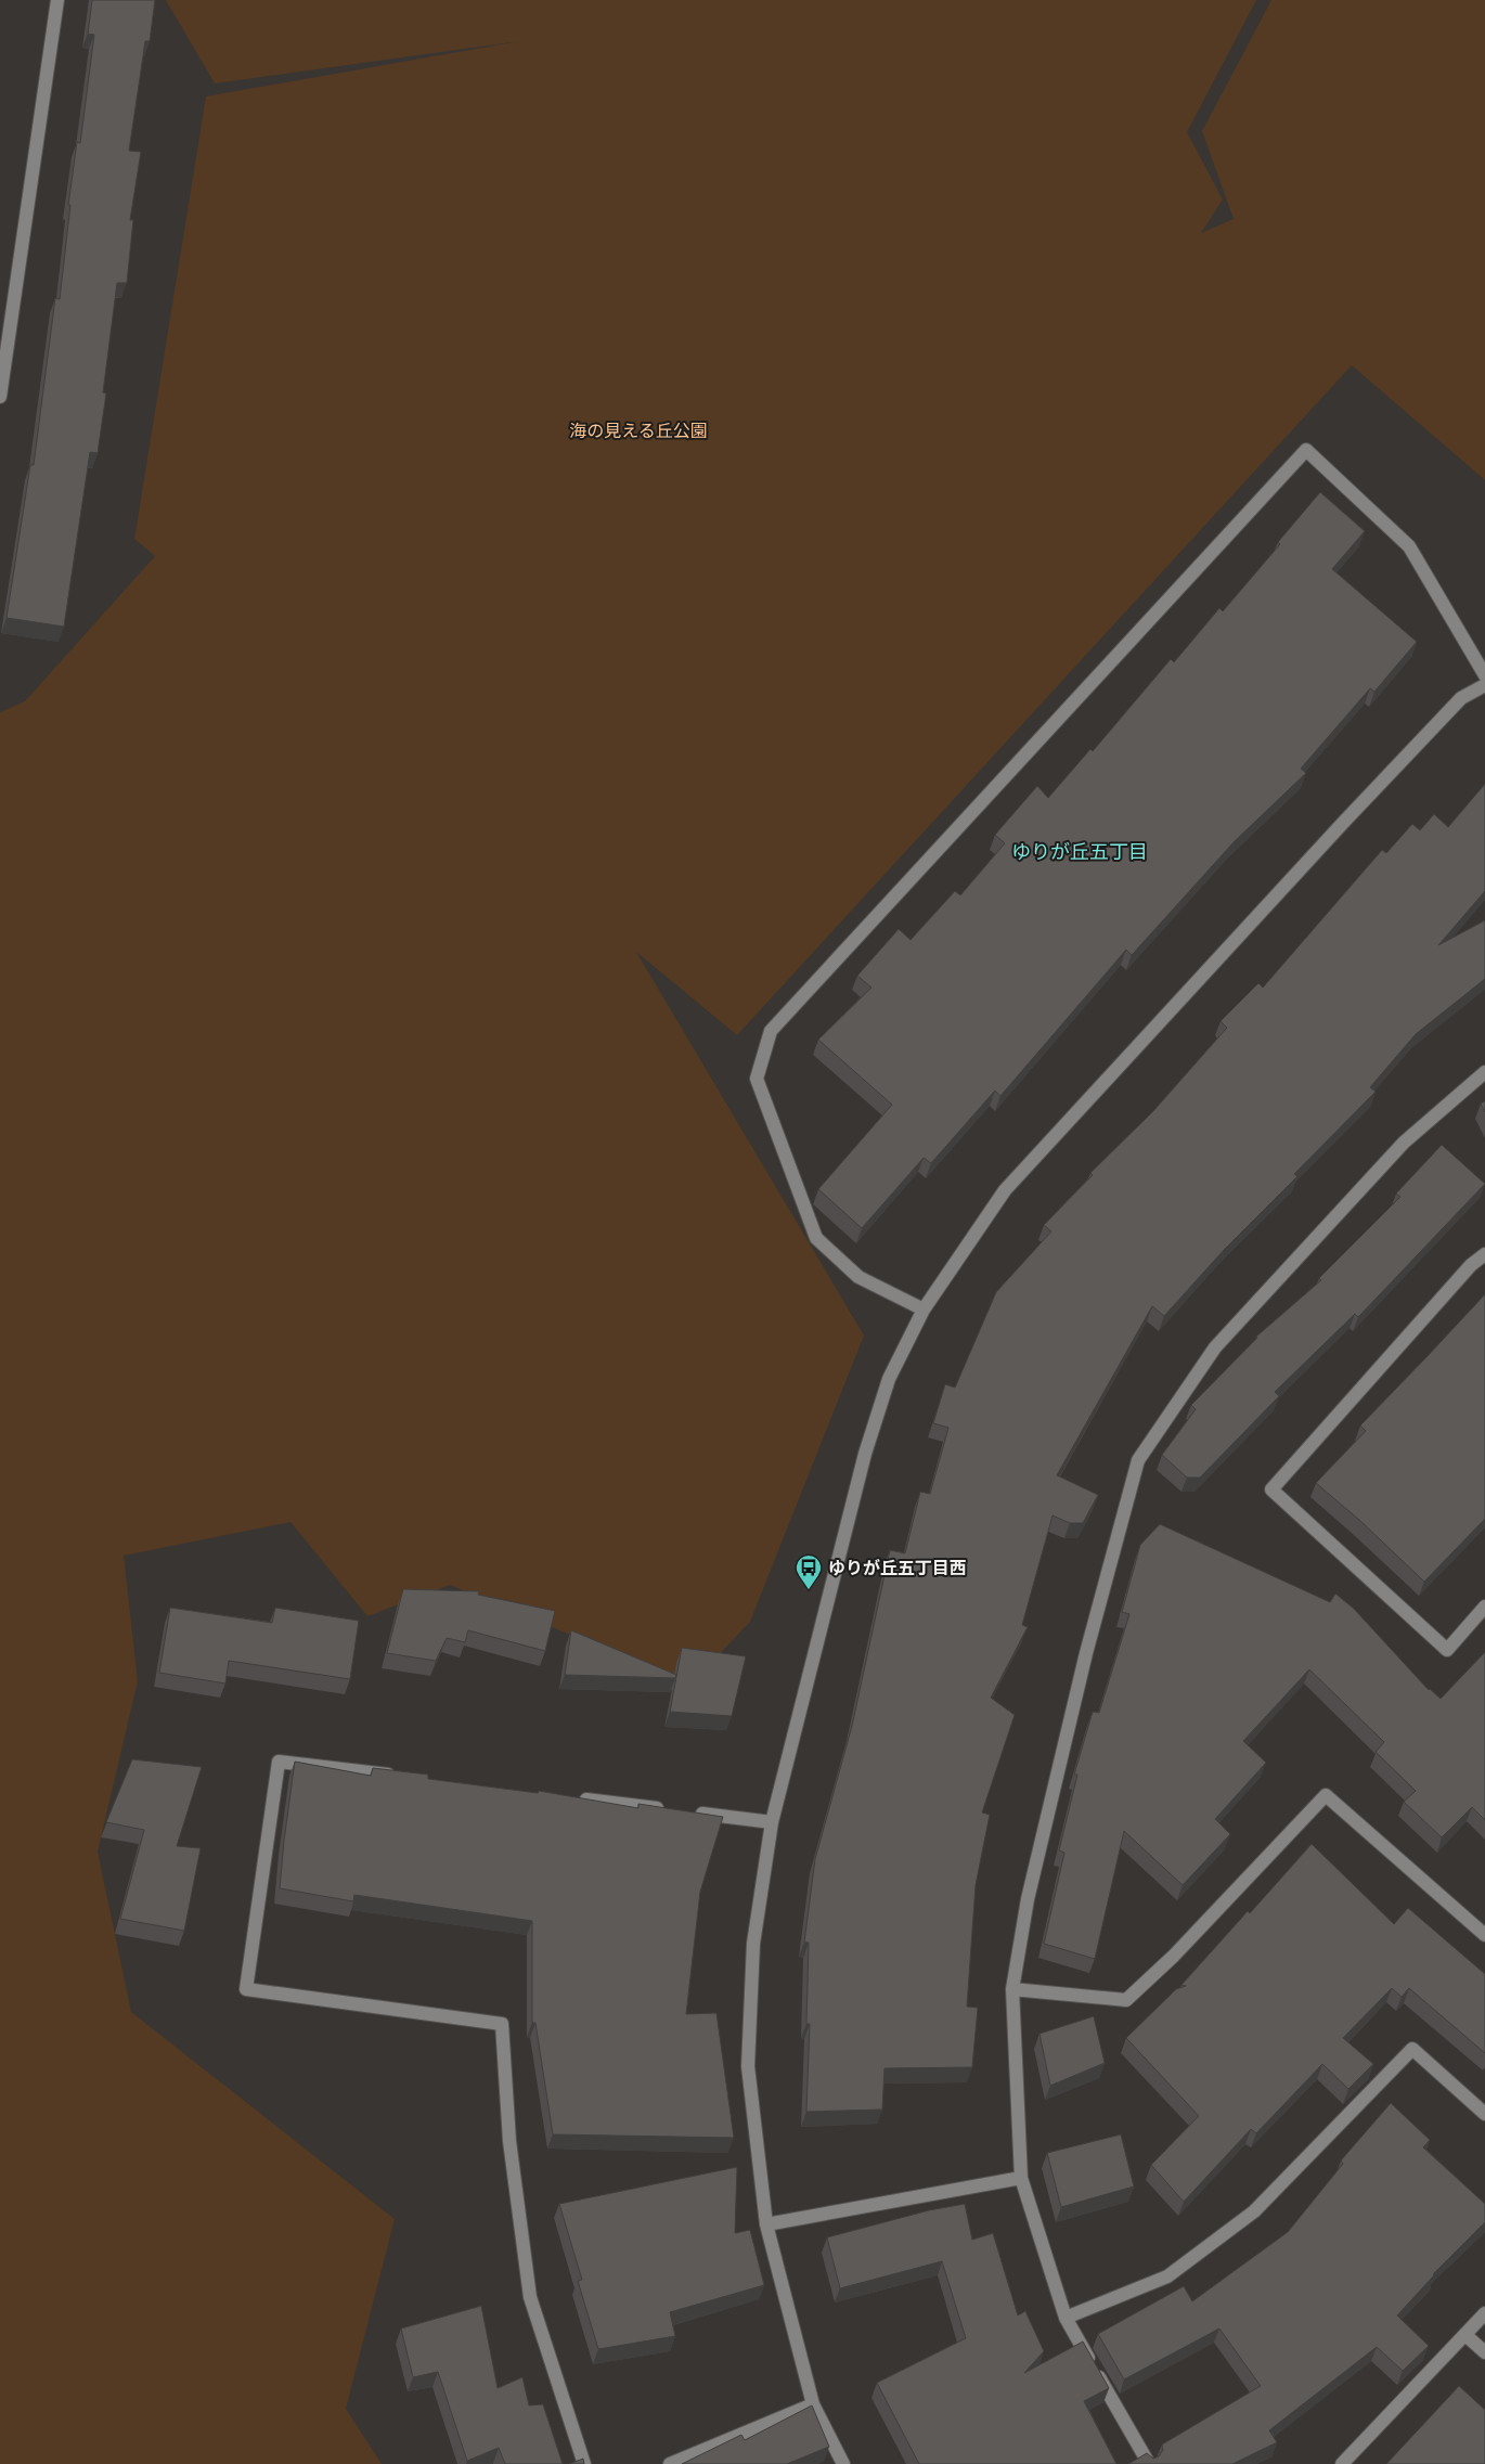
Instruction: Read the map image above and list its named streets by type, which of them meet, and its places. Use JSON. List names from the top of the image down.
{
  "districts": ["ゆりが丘五丁目"],
  "parks": ["海の見える丘公園"],
  "places": {
    "bus stop": ["ゆりが丘五丁目西"]
  }
}
